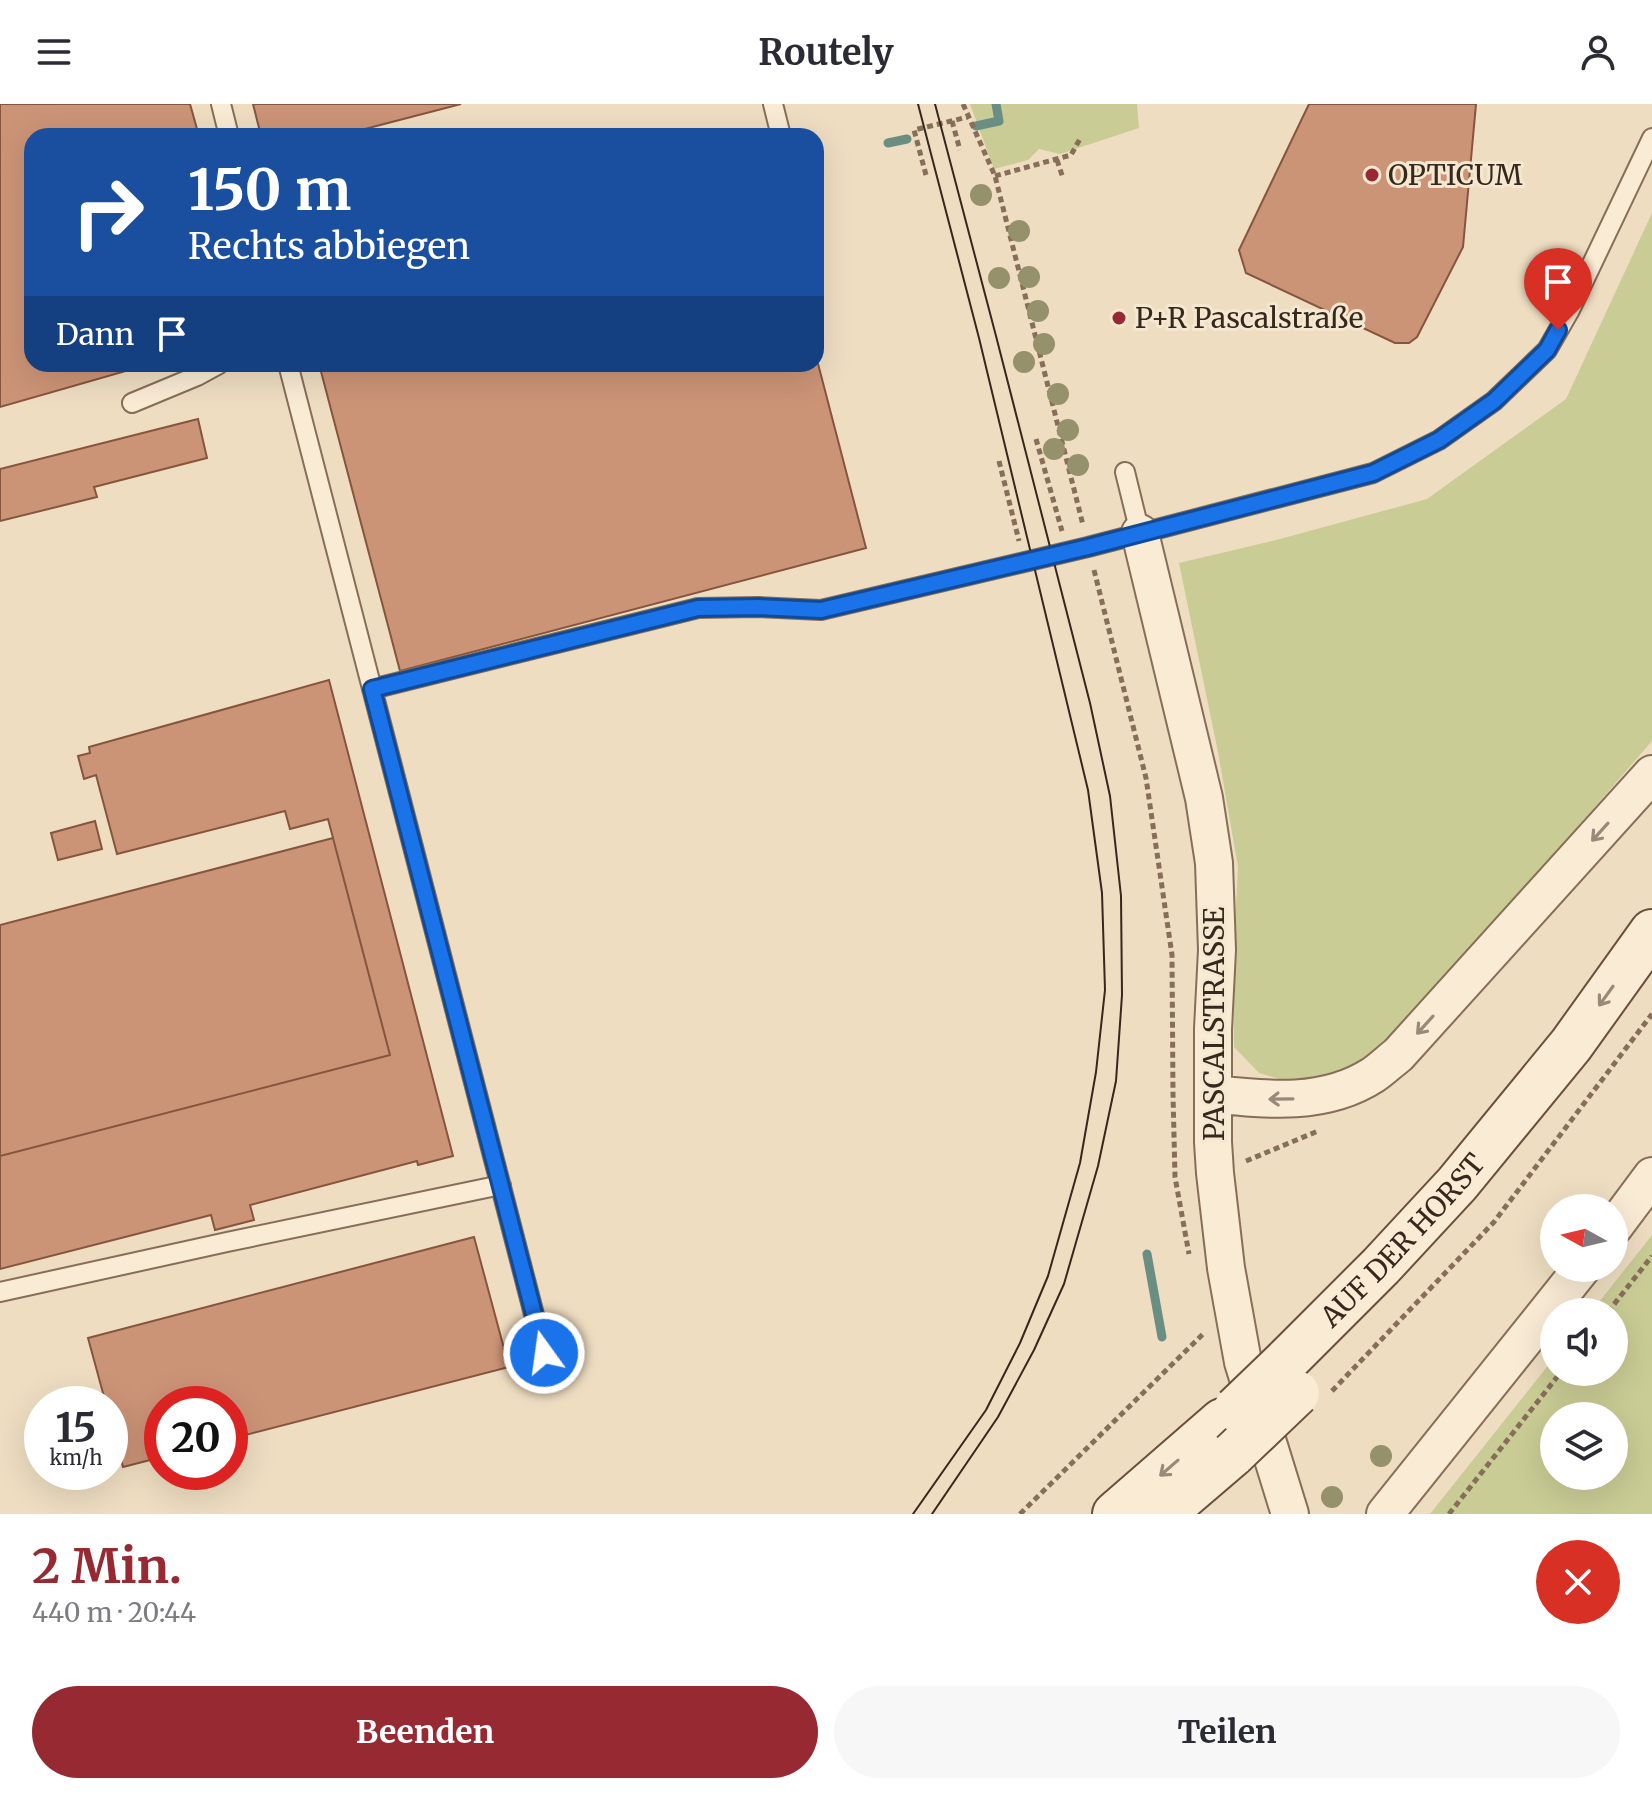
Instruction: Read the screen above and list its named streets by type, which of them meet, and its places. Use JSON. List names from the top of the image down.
{
  "streets": {
    "street": ["PASCALSTRASSE", "AUF DER HORST"]
  },
  "places": ["OPTICUM", "P+R Pascalstraße"],
  "north": "left",
  "page": {
    "header": "Routely",
    "turn": ["150 m", "Rechts abbiegen"],
    "then": "Dann",
    "speed": "15 km/h",
    "limit": "20",
    "heading": ["2 Min.", "440 m · 20:44"],
    "buttons": ["Beenden", "Teilen"]
  }
}
